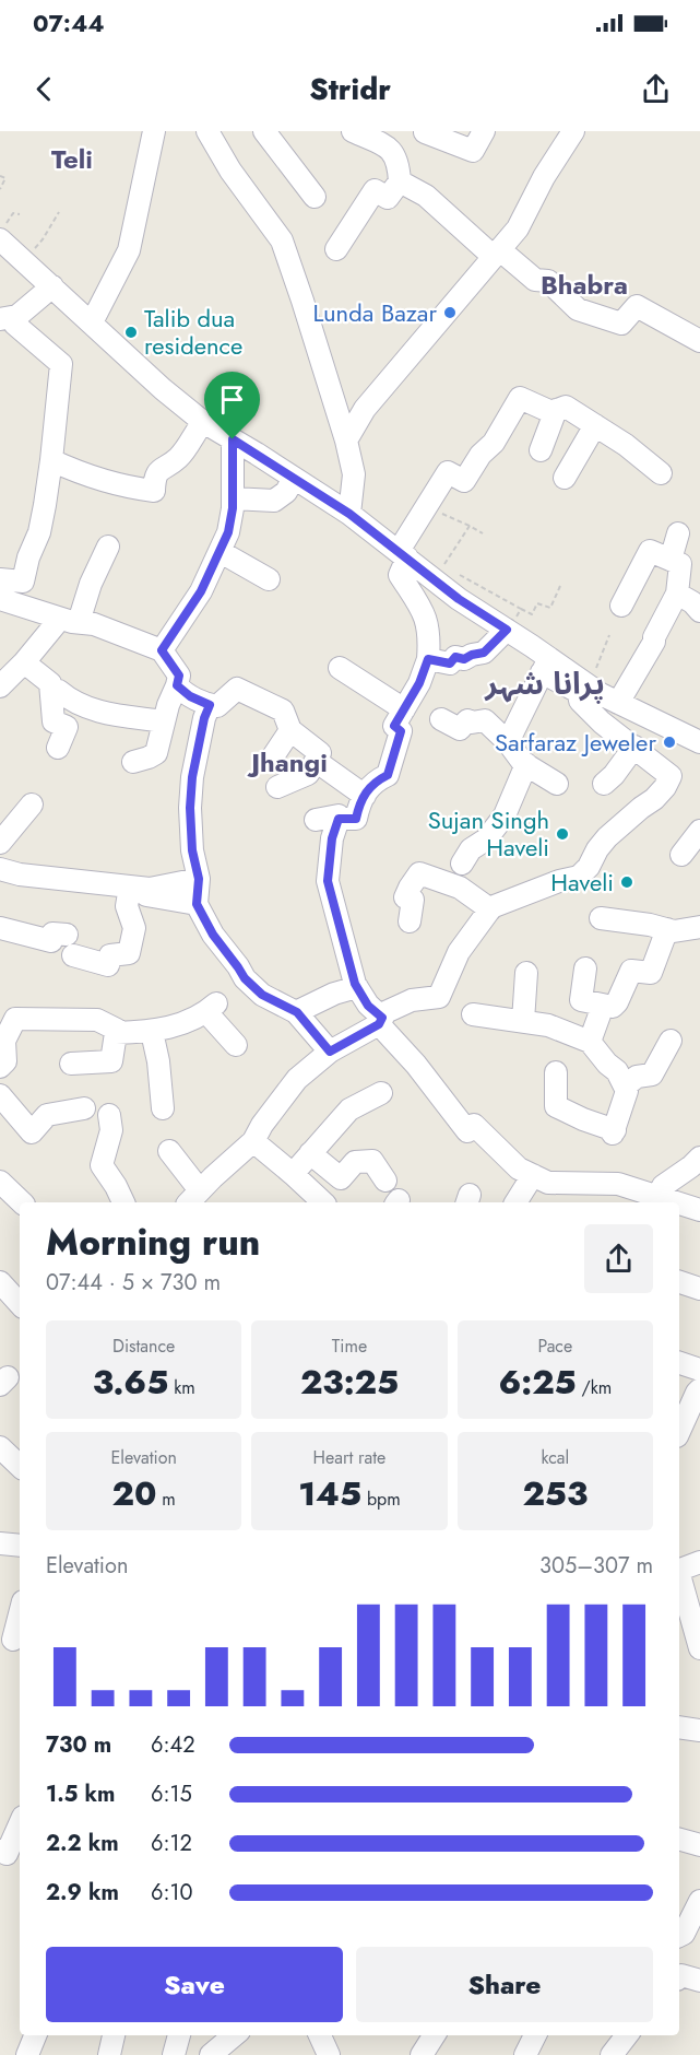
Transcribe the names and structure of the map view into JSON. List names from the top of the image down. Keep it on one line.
{"districts":["Teli","Bhabra","پرانا شہر","Jhangi"],"places":["Lunda Bazar","Talib dua residence","Sarfaraz Jeweler","Sujan Singh Haveli","Haveli"],"page":{"status":"07:44","header":"Stridr","heading":["Morning run","07:44 · 5 × 730 m"],"stats":[["Distance","3.65 km"],["Time","23:25"],["Pace","6:25 /km"],["Elevation","20 m"],["Heart rate","145 bpm"],["kcal","253"]],"chart":["Elevation","305–307 m"],"list":[{"name":"730 m","note":"6:42"},{"name":"1.5 km","note":"6:15"},{"name":"2.2 km","note":"6:12"},{"name":"2.9 km","note":"6:10"}],"buttons":["Save","Share"]}}
